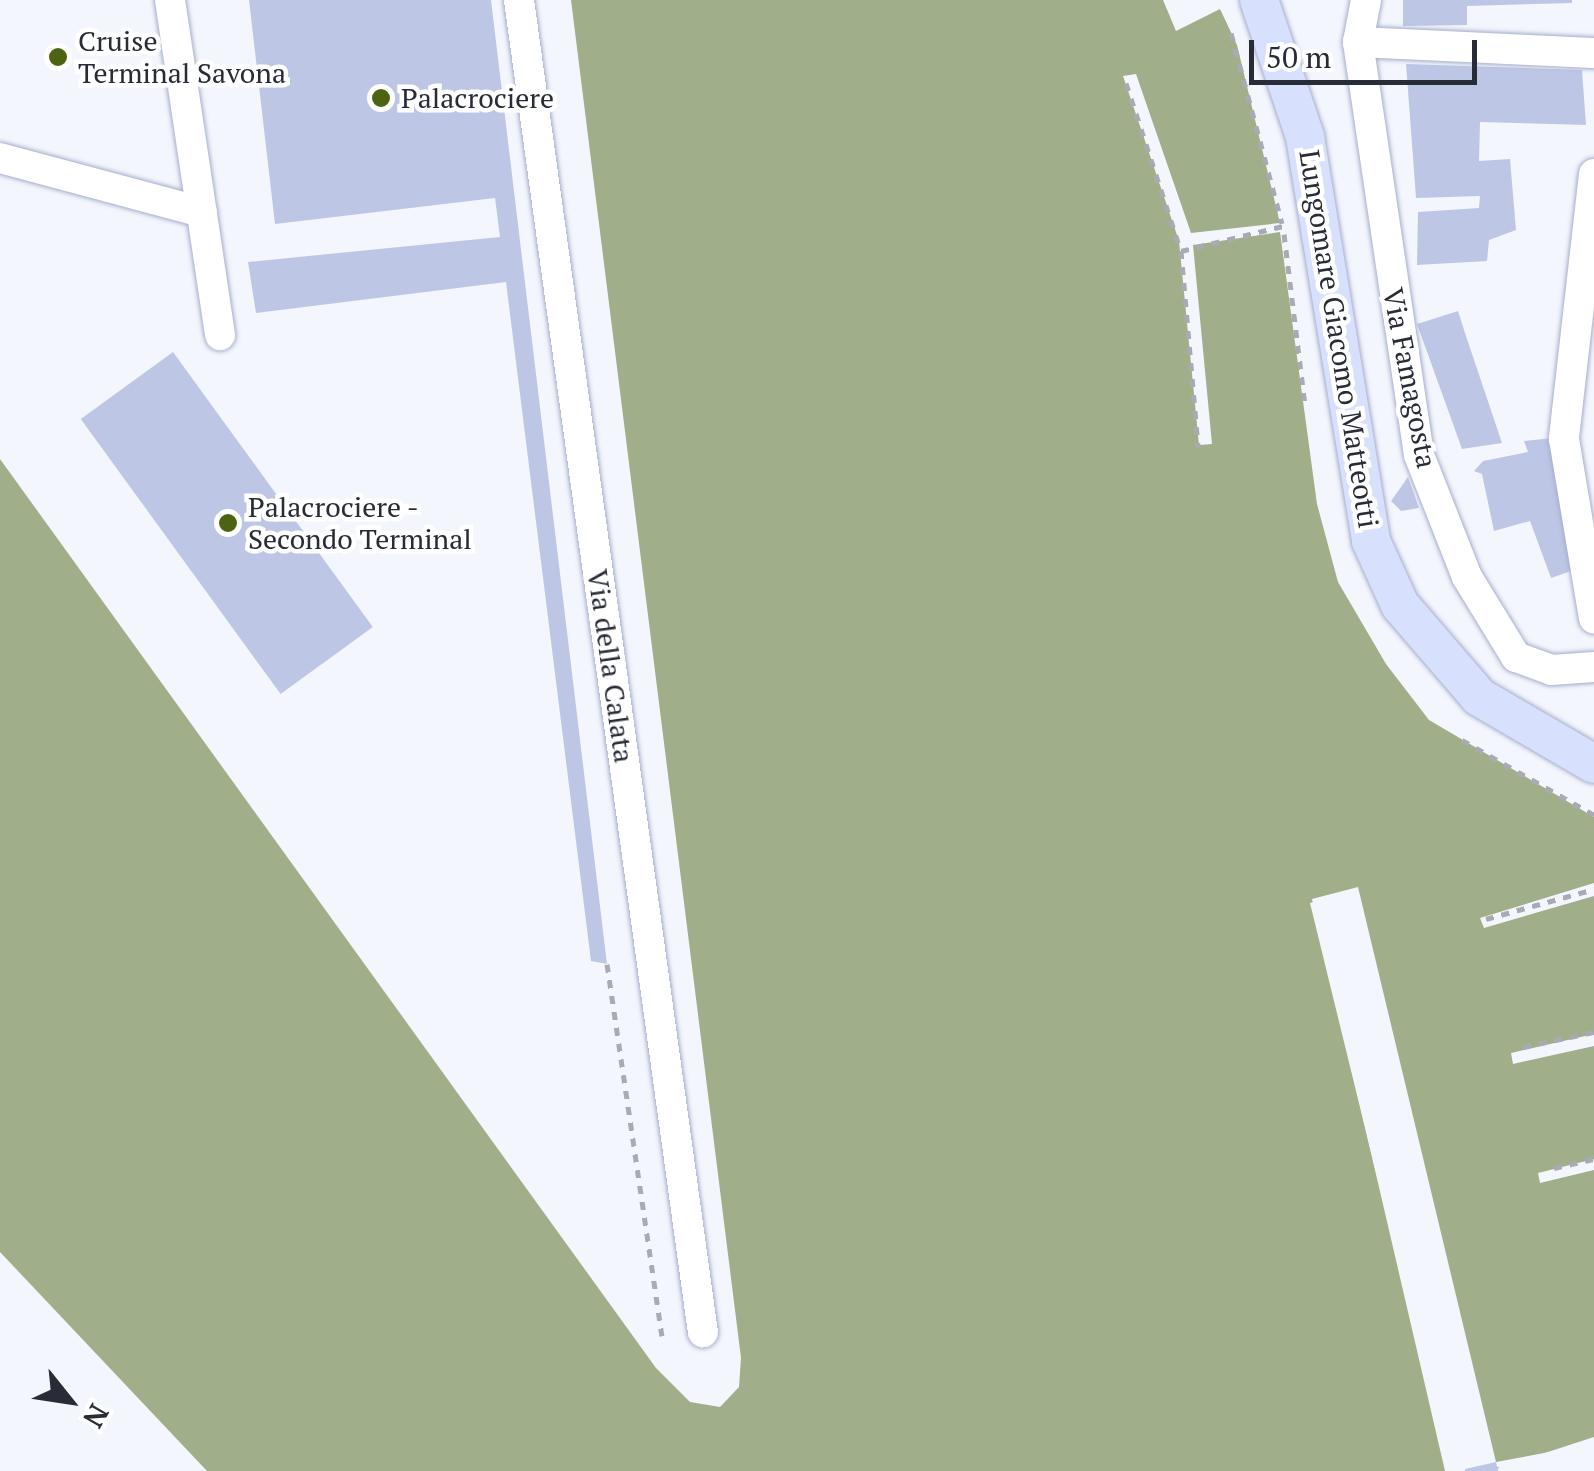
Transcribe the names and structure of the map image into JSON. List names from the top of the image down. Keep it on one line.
{"streets":{"main road":["Lungomare Giacomo Matteotti"],"street":["Via Famagosta","Via della Calata"]},"places":["Cruise Terminal Savona","Palacrociere","Palacrociere - Secondo Terminal"],"scale_bar":"50 m","north":"bottom right"}
